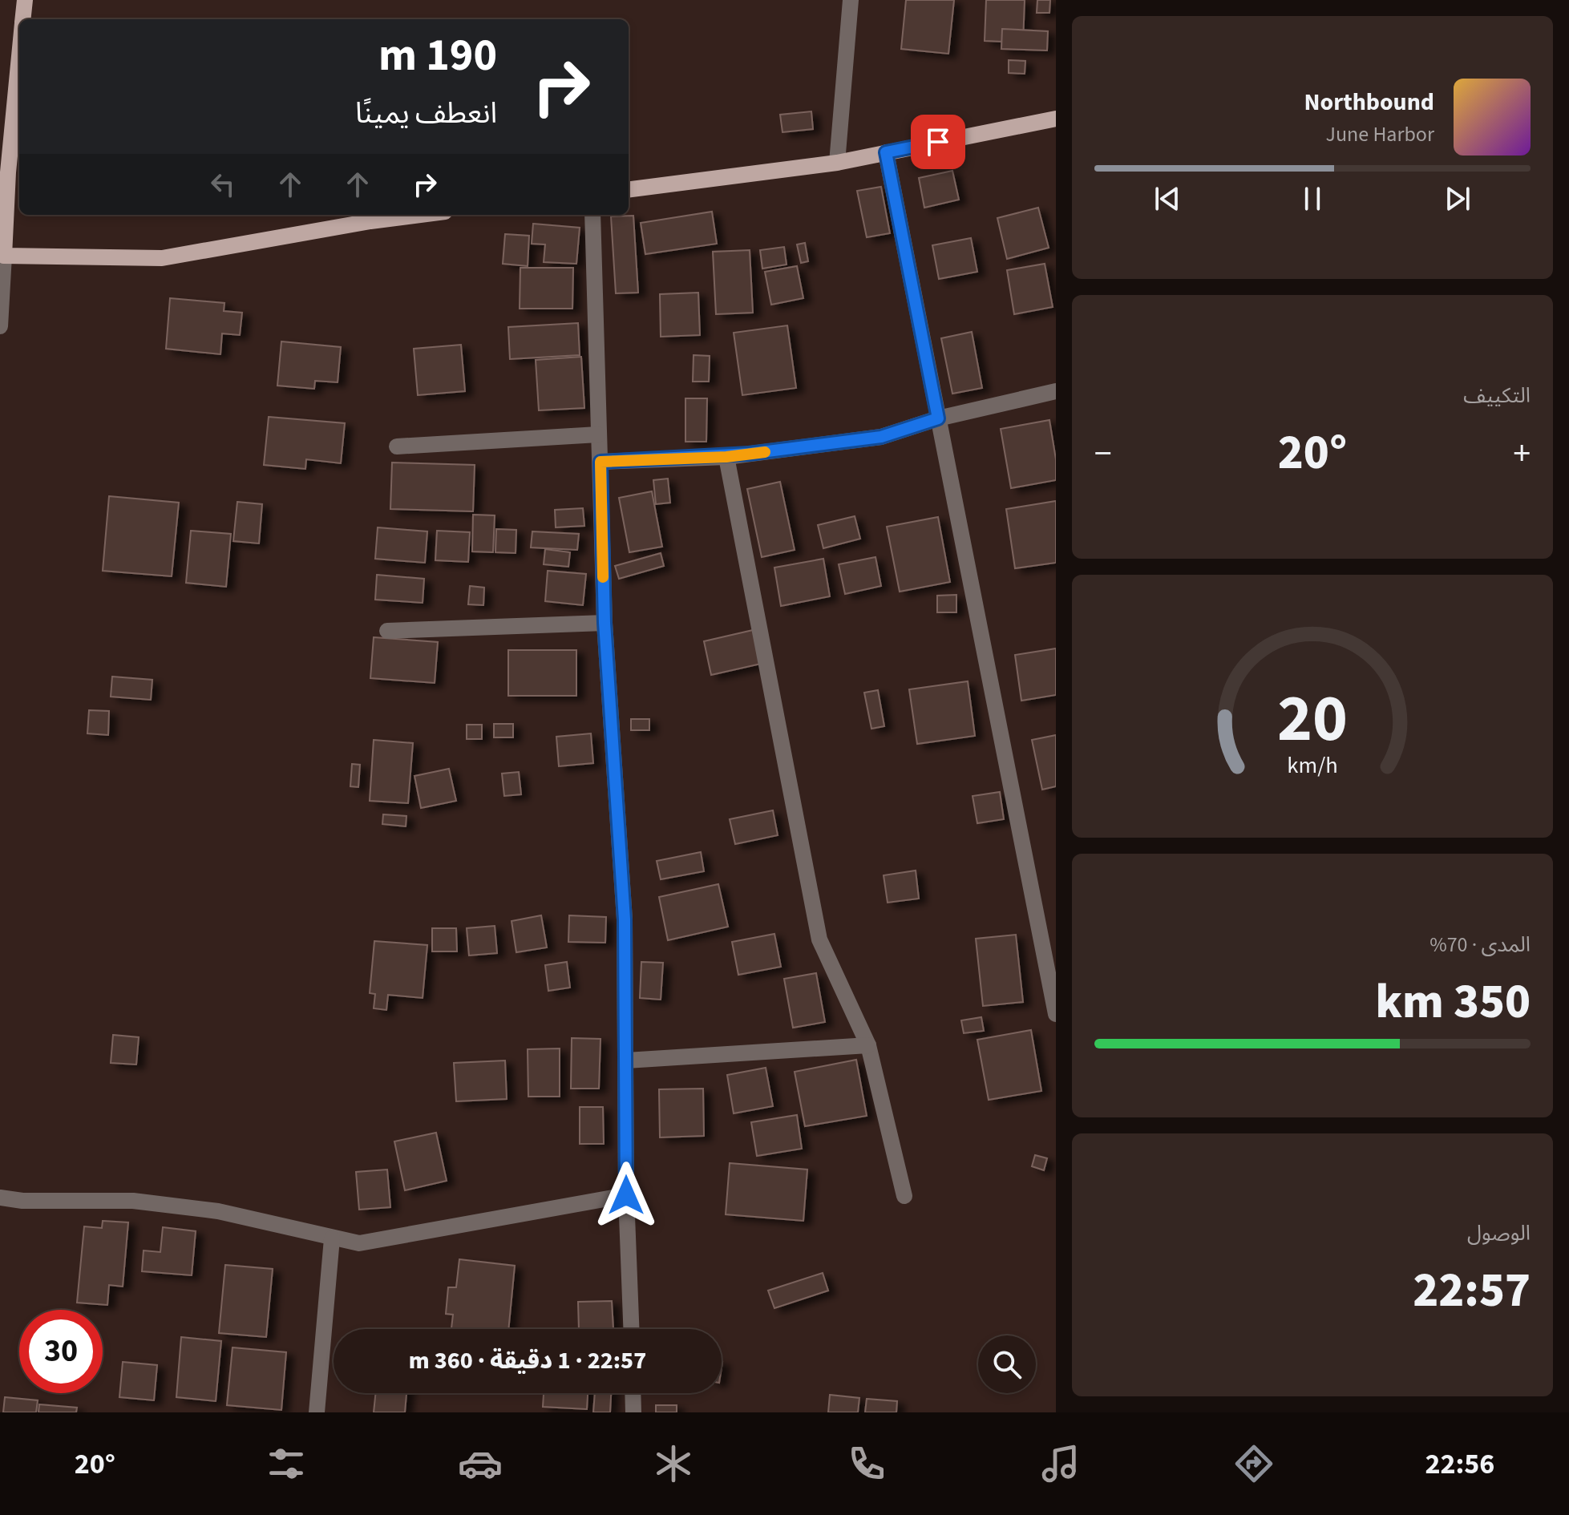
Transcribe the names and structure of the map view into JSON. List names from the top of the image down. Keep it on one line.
{"page":{"turn":["190 m","انعطف يمينًا"],"song":["Northbound","June Harbor"],"tile":["التكييف",["المدى · 70%","350 km"],["الوصول","22:57"]],"heat":["−","20°","+"],"limit":"30","trip":"22:57 · 1 دقيقة · 360 m","tabs":["22:56","20°"],"gauge":["20","km/h"]}}
